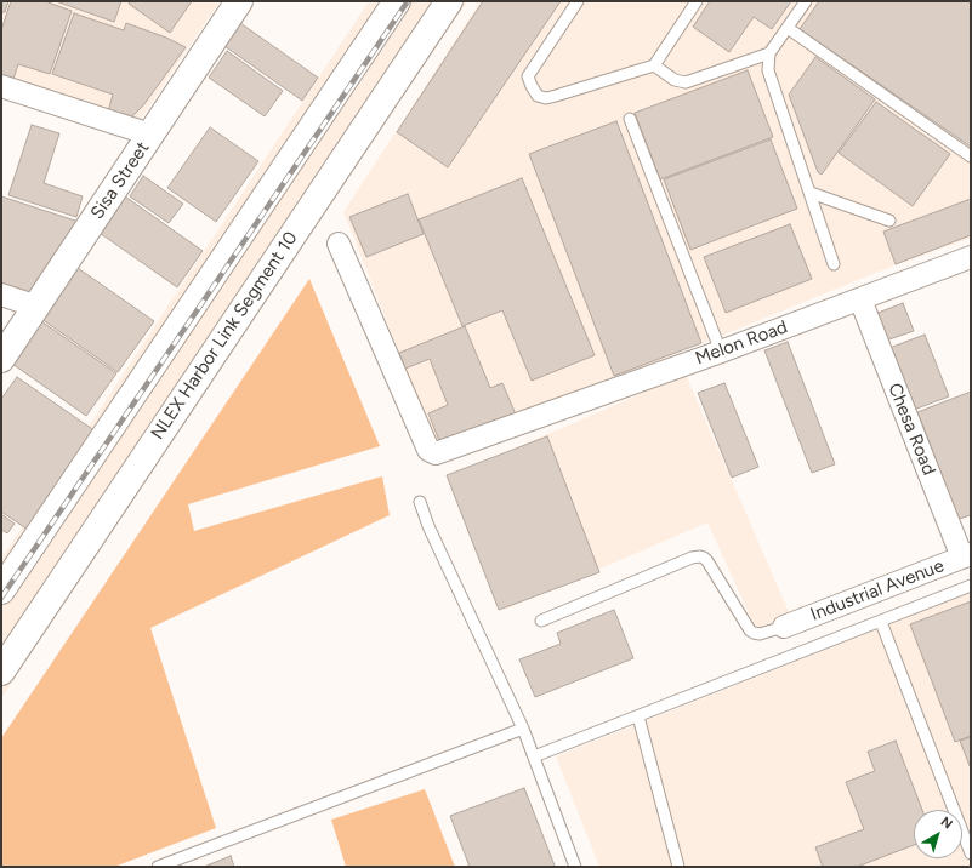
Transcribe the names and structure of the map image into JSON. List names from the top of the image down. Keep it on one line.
{"streets":{"main road":["Sisa Street","NLEX Harbor Link Segment 10"],"street":["Melon Road","Chesa Road","Industrial Avenue"]},"crossings":[["Melon Road","Chesa Road"],["Chesa Road","Industrial Avenue"]],"north":"top right"}
